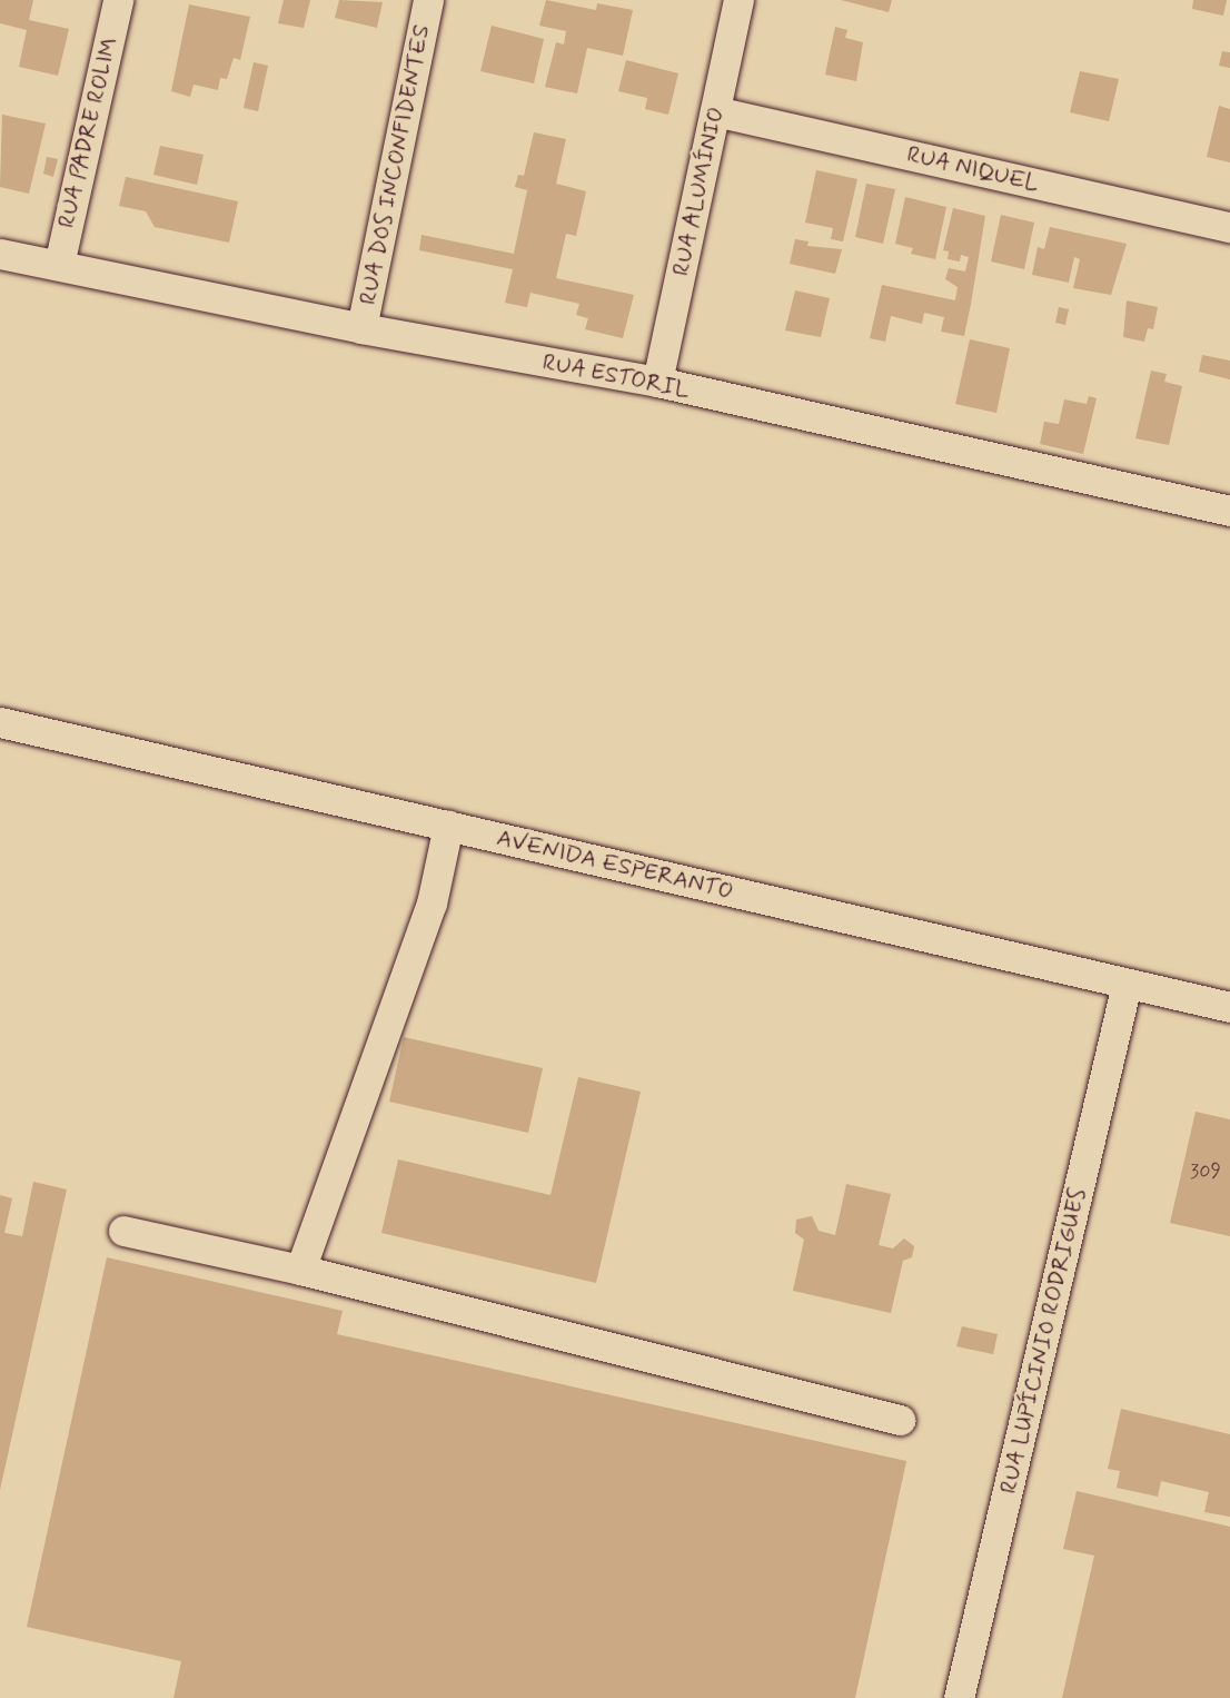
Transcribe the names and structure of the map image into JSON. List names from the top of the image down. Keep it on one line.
{"streets":{"street":["RUA PADRE ROLIM","RUA DOS INCONFIDENTES","RUA NIQUEL","RUA ALUMÍNIO","RUA ESTORIL","AVENIDA ESPERANTO","RUA LUPÍCINIO RODRIGUES"]},"crossings":[["RUA PADRE ROLIM","RUA ESTORIL"],["RUA DOS INCONFIDENTES","RUA ESTORIL"],["RUA NIQUEL","RUA ALUMÍNIO"],["RUA ALUMÍNIO","RUA ESTORIL"],["AVENIDA ESPERANTO","RUA LUPÍCINIO RODRIGUES"]],"house_numbers":["309"]}
